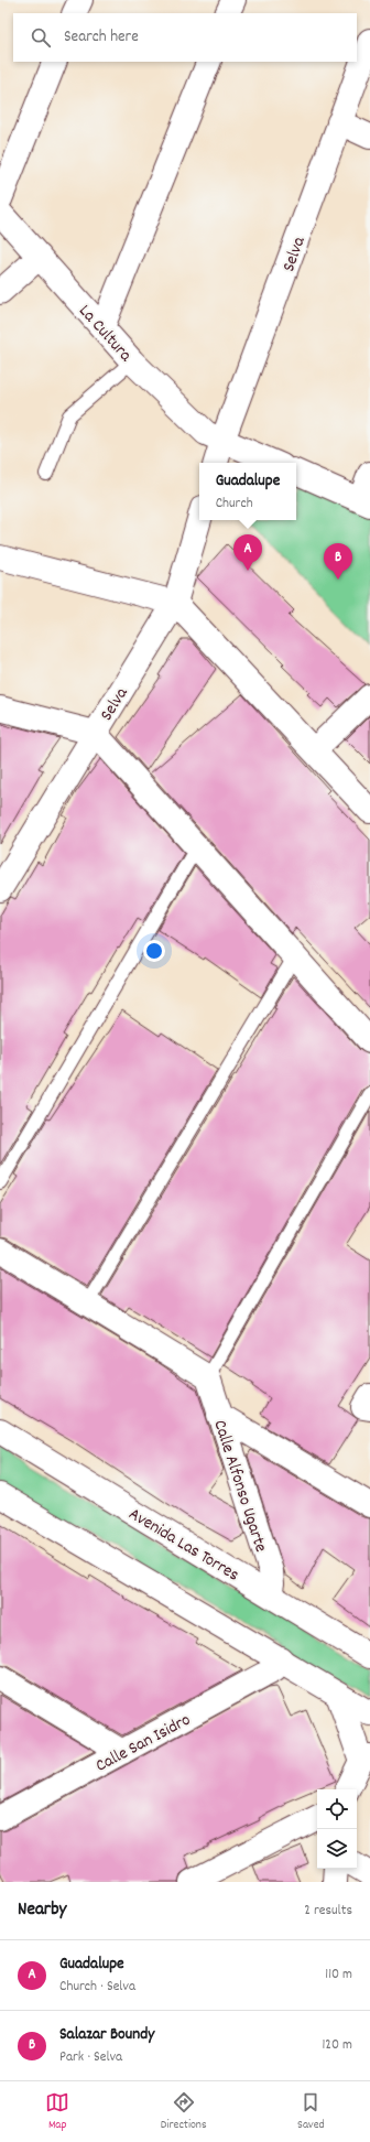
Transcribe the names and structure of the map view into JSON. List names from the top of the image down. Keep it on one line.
{"streets":{"street":["Selva","La Cultura","Calle Alfonso Ugarte","Avenida Las Torres","Calle San Isidro"]},"crossings":[["Selva","La Cultura"],["Calle Alfonso Ugarte","Avenida Las Torres"]],"page":{"search":"Search here","popup":["Guadalupe","Church"],"pins":["A","B"],"heading":["Nearby","2 results"],"list":[{"mark":"A","name":"Guadalupe","note":"Church · Selva","value":"110 m"},{"mark":"B","name":"Salazar Boundy","note":"Park · Selva","value":"120 m"}],"nav":["Map","Directions","Saved"]}}
